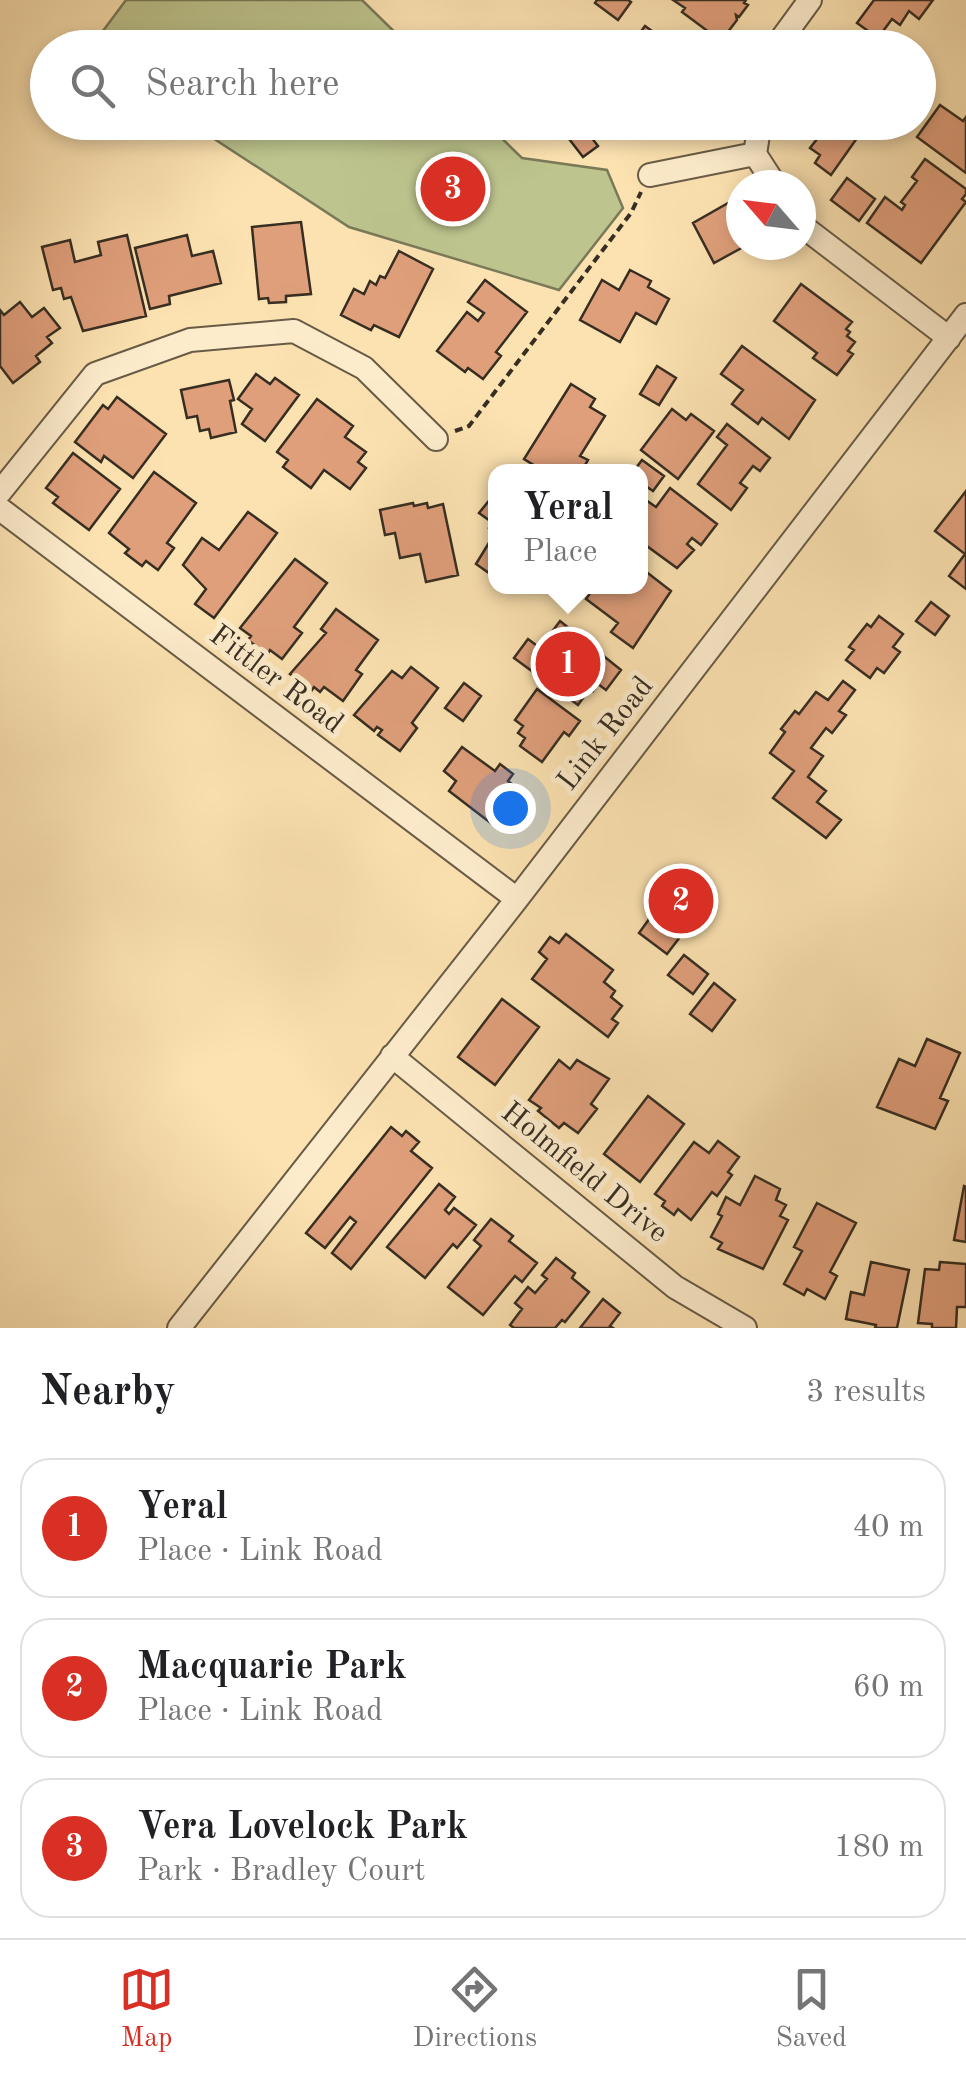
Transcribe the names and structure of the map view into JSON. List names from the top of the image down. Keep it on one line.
{"streets":{"street":["Fittler Road","Link Road","Holmfield Drive"]},"crossings":[["Fittler Road","Link Road"],["Link Road","Holmfield Drive"]],"north":"top left","page":{"search":"Search here","pins":["3","1","2"],"popup":["Yeral","Place"],"heading":["Nearby","3 results"],"list":[{"mark":"1","name":"Yeral","note":"Place · Link Road","value":"40 m"},{"mark":"2","name":"Macquarie Park","note":"Place · Link Road","value":"60 m"},{"mark":"3","name":"Vera Lovelock Park","note":"Park · Bradley Court","value":"180 m"}],"nav":["Map","Directions","Saved"]}}
